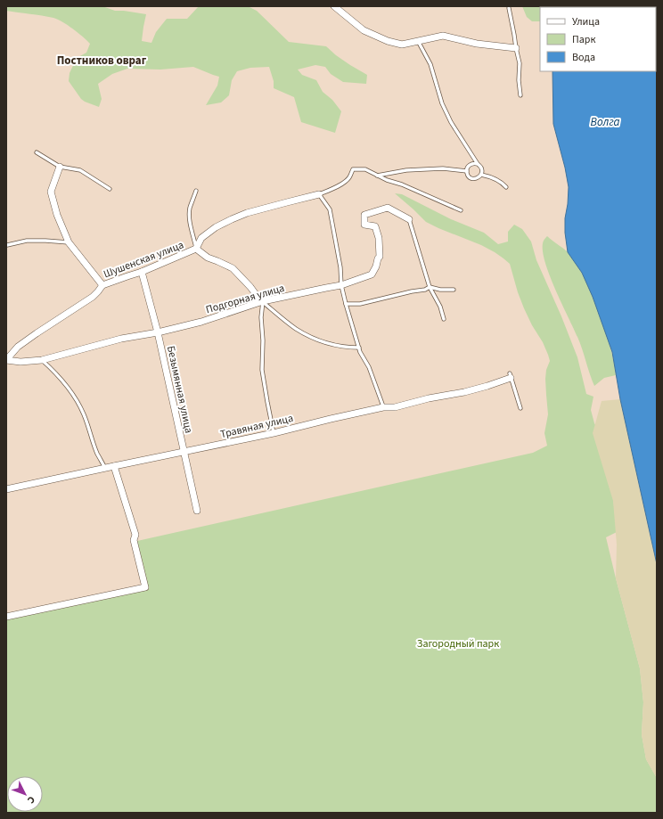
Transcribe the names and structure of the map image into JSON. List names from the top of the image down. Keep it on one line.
{"streets":{"street":["Шушенская улица","Подгорная улица","Безымянная улица","Травяная улица"]},"crossings":[["Шушенская улица","Подгорная улица"],["Шушенская улица","Безымянная улица"],["Подгорная улица","Безымянная улица"],["Безымянная улица","Травяная улица"]],"districts":["Постников овраг"],"water":["Волга"],"parks":["Загородный парк"],"legend":["Улица","Парк","Вода"],"north":"bottom right"}
